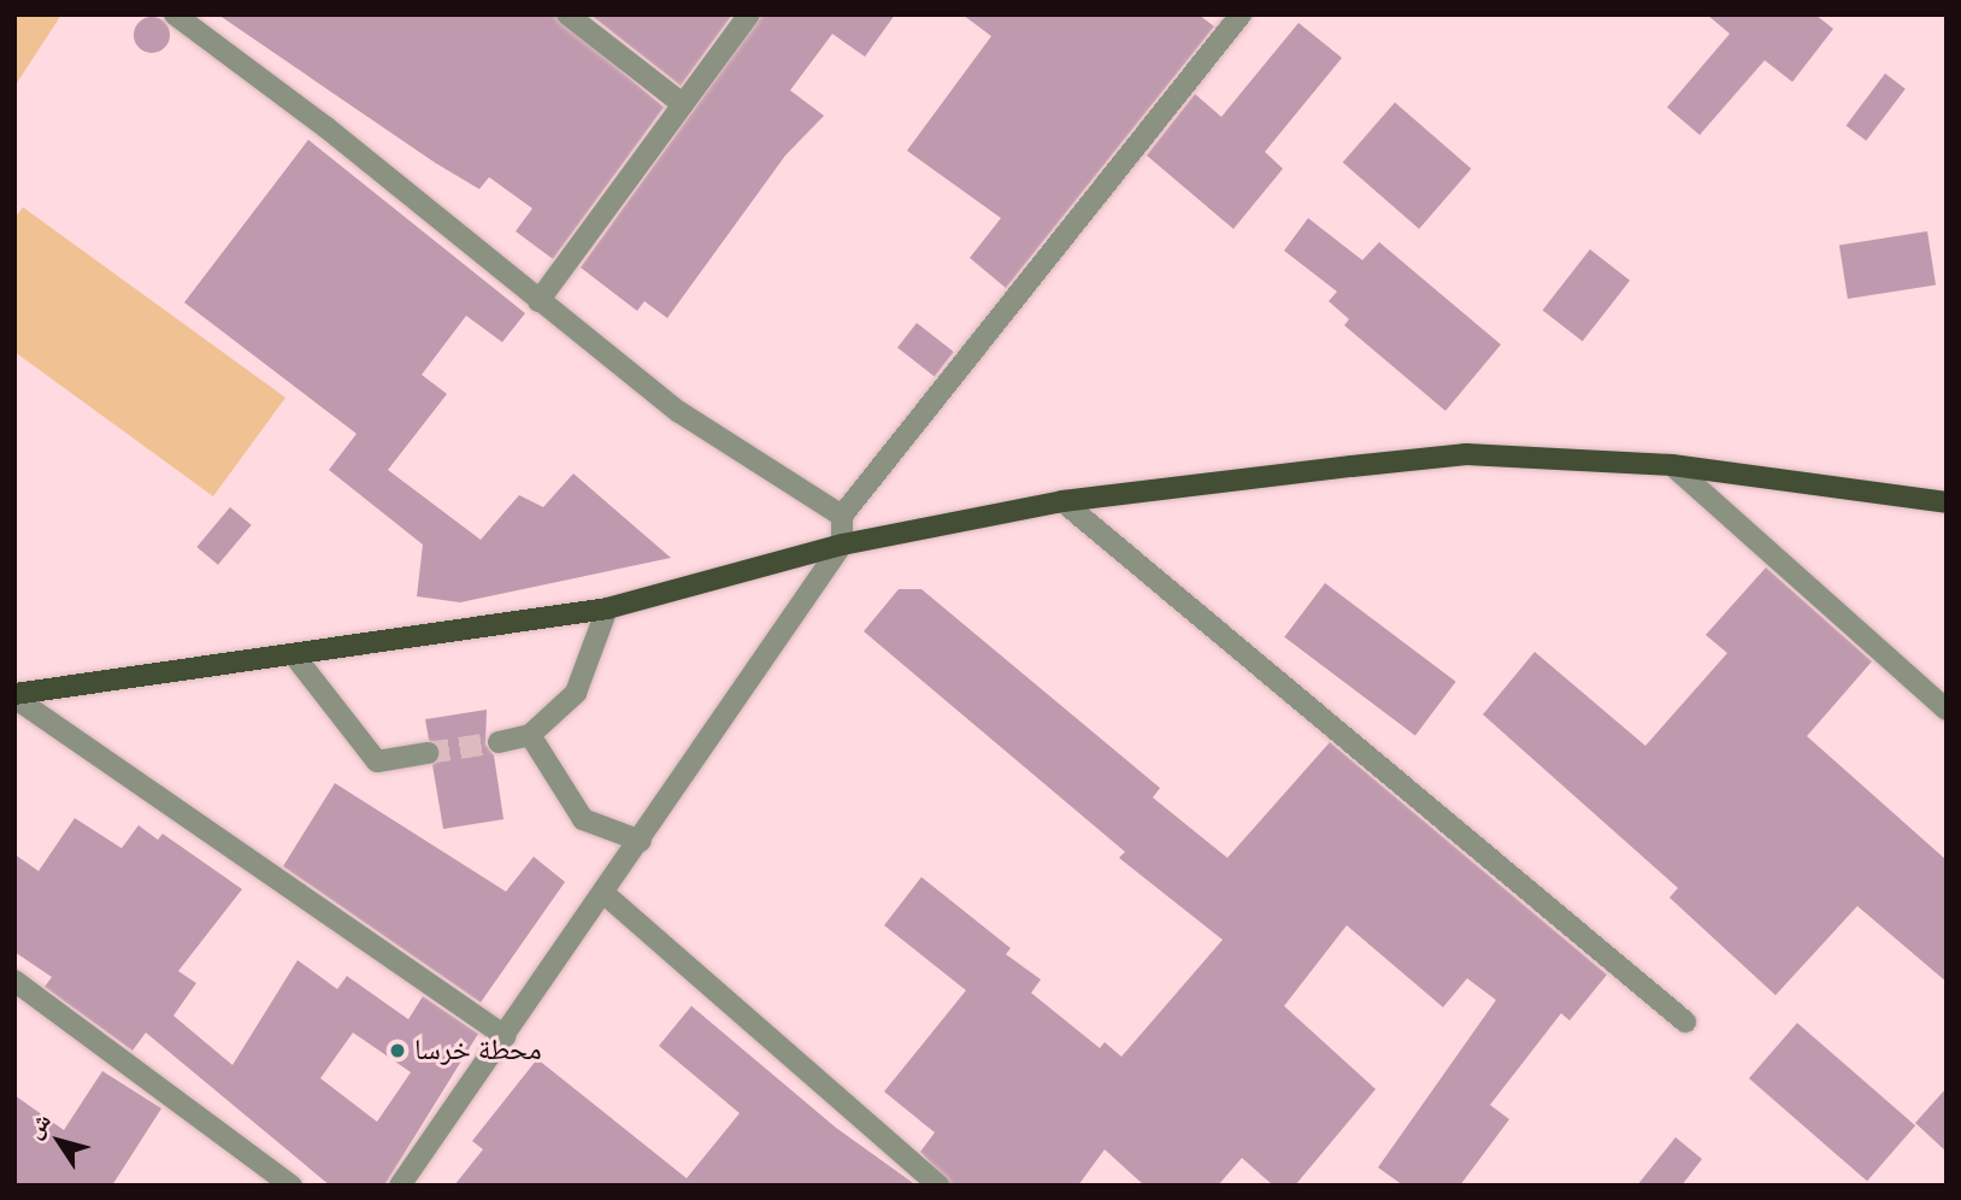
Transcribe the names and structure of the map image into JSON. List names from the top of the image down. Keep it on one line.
{"places":["محطة خرسا"],"north":"top left"}
